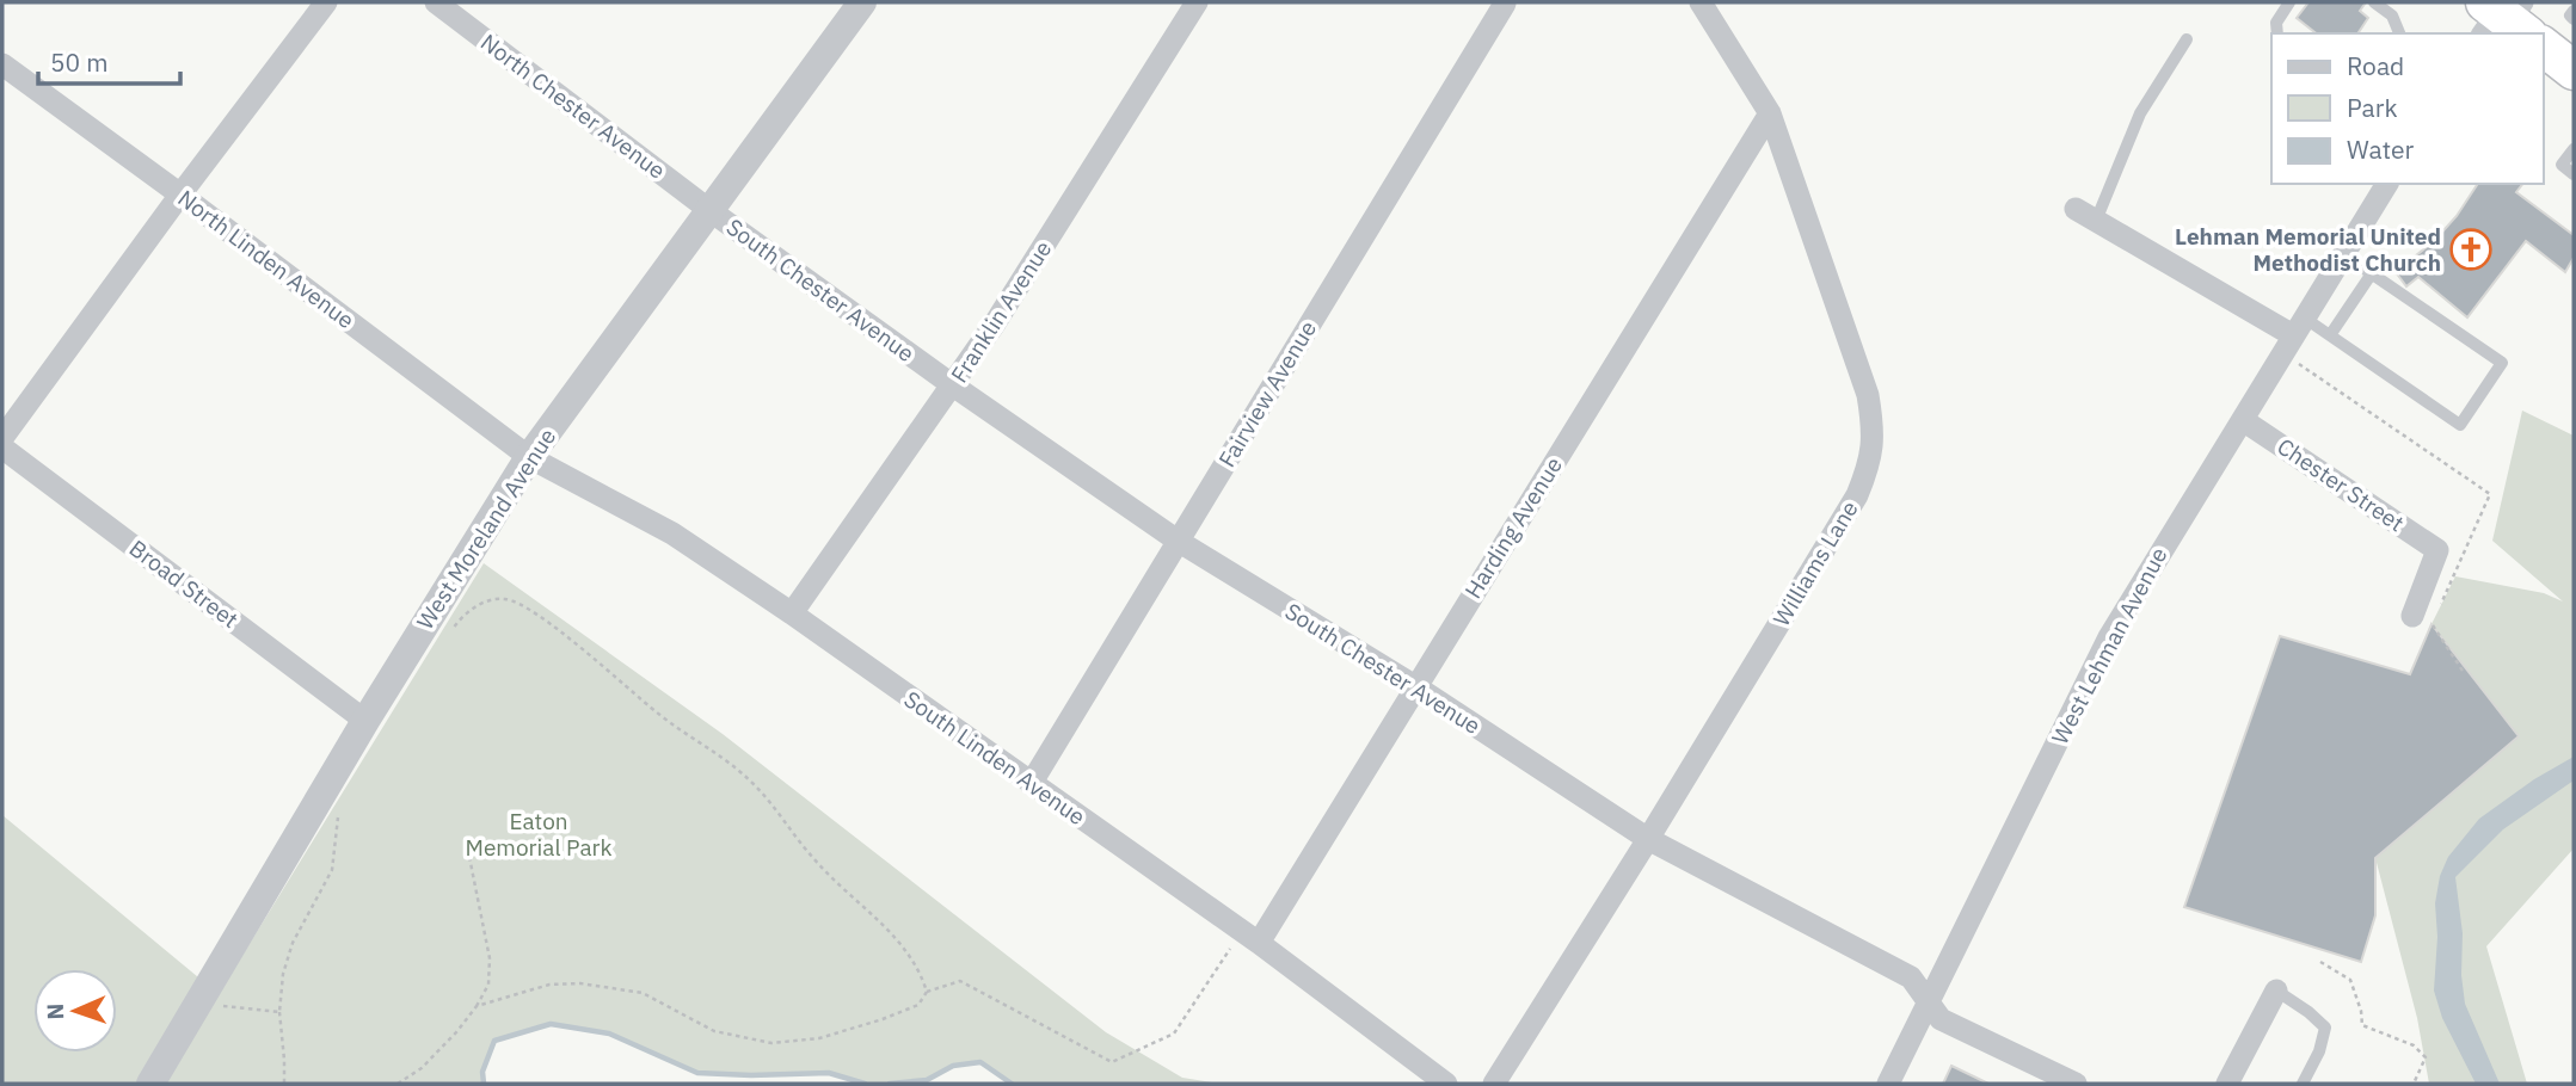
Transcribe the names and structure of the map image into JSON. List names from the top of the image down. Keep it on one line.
{"streets":{"street":["North Chester Avenue","North Linden Avenue","South Chester Avenue","Franklin Avenue","Fairview Avenue","Chester Street","Harding Avenue","West Moreland Avenue","Williams Lane","Broad Street","West Lehman Avenue","South Linden Avenue"]},"crossings":[["North Chester Avenue","South Chester Avenue"],["North Chester Avenue","West Moreland Avenue"],["North Linden Avenue","West Moreland Avenue"],["North Linden Avenue","South Linden Avenue"],["South Chester Avenue","Franklin Avenue"],["South Chester Avenue","Fairview Avenue"],["South Chester Avenue","Harding Avenue"],["South Chester Avenue","West Moreland Avenue"],["South Chester Avenue","Williams Lane"],["South Chester Avenue","West Lehman Avenue"],["Franklin Avenue","South Linden Avenue"],["Fairview Avenue","South Linden Avenue"],["Chester Street","West Lehman Avenue"],["Harding Avenue","Williams Lane"],["Harding Avenue","South Linden Avenue"],["West Moreland Avenue","Broad Street"],["West Moreland Avenue","South Linden Avenue"]],"parks":["Eaton Memorial Park"],"places":{"church":["Lehman Memorial United Methodist Church"]},"legend":["Road","Park","Water"],"scale_bar":"50 m","north":"left"}
